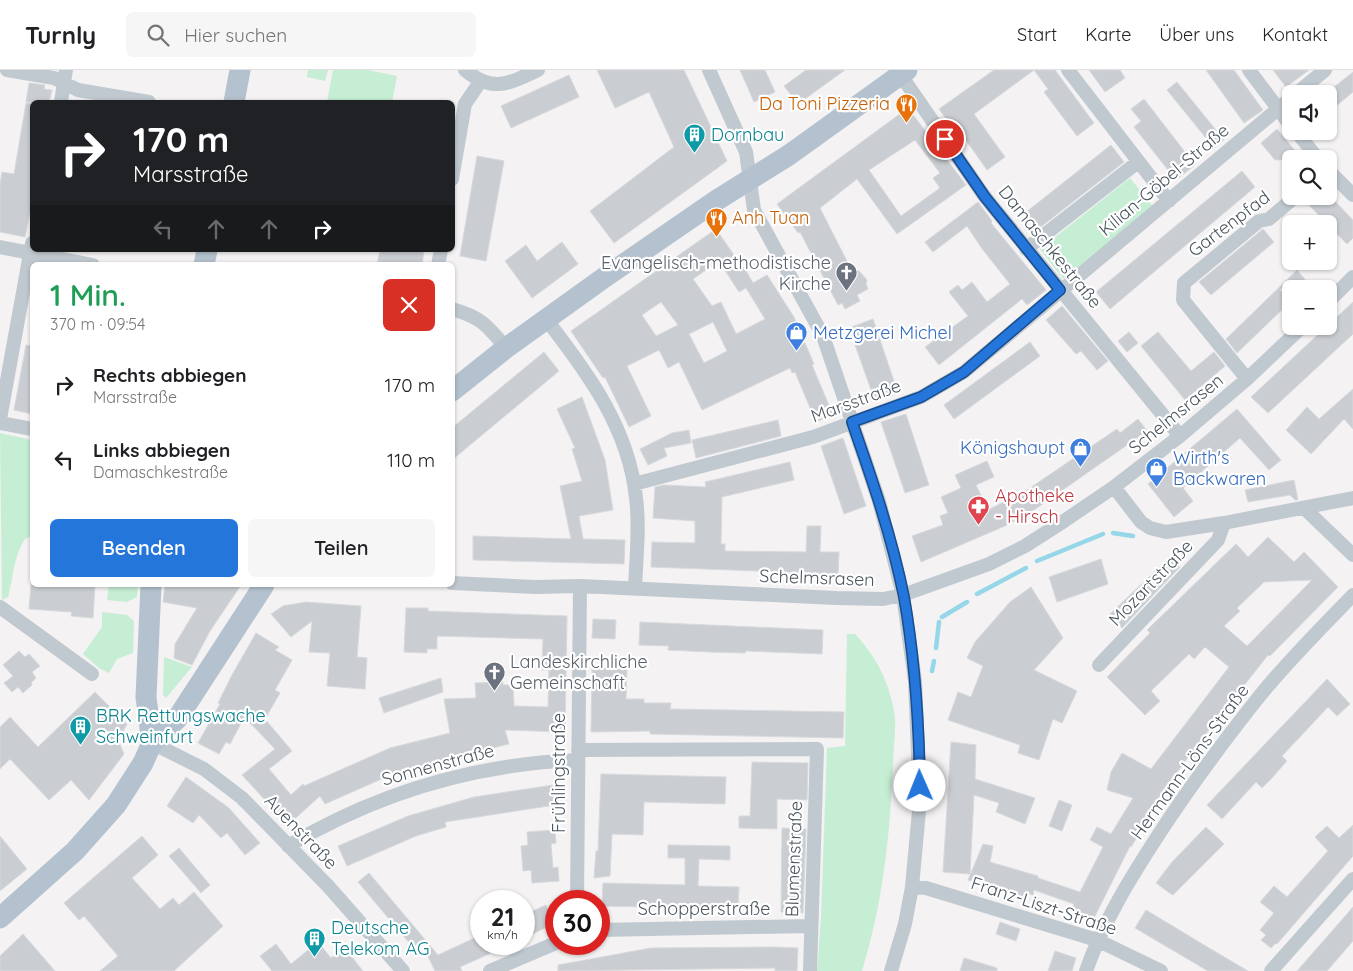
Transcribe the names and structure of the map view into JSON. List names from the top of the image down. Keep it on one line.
{"streets":{"street":["Kilian-Göbel-Straße","Gartenpfad","Damaschkestraße","Marsstraße","Schelmsrasen","Mozartstraße","Hermann-Löns-Straße","Sonnenstraße","Frühlingstraße","Auenstraße","Blumenstraße","Franz-Liszt-Straße","Schopperstraße"]},"crossings":[["Kilian-Göbel-Straße","Damaschkestraße"],["Kilian-Göbel-Straße","Marsstraße"],["Gartenpfad","Schelmsrasen"],["Damaschkestraße","Marsstraße"],["Damaschkestraße","Schelmsrasen"],["Schelmsrasen","Mozartstraße"],["Schelmsrasen","Frühlingstraße"],["Hermann-Löns-Straße","Franz-Liszt-Straße"],["Sonnenstraße","Frühlingstraße"],["Sonnenstraße","Auenstraße"],["Sonnenstraße","Blumenstraße"],["Blumenstraße","Schopperstraße"]],"places":{"restaurant":["Da Toni Pizzeria","Anh Tuan"],"building":["Dornbau","BRK Rettungswache Schweinfurt","Deutsche Telekom AG"],"church":["Evangelisch-methodistische Kirche","Landeskirchliche Gemeinschaft"],"shop":["Metzgerei Michel","Königshaupt","Wirth's Backwaren"],"pharmacy":["Apotheke - Hirsch"]},"page":{"header":"Turnly","search":"Hier suchen","nav":["Start","Karte","Über uns","Kontakt"],"map_buttons":["+","−"],"turn":["170 m","Marsstraße"],"heading":["1 Min.","370 m · 09:54"],"list":[{"name":"Rechts abbiegen","note":"Marsstraße","value":"170 m"},{"name":"Links abbiegen","note":"Damaschkestraße","value":"110 m"}],"buttons":["Beenden","Teilen"],"speed":"21 km/h","limit":"30"}}
